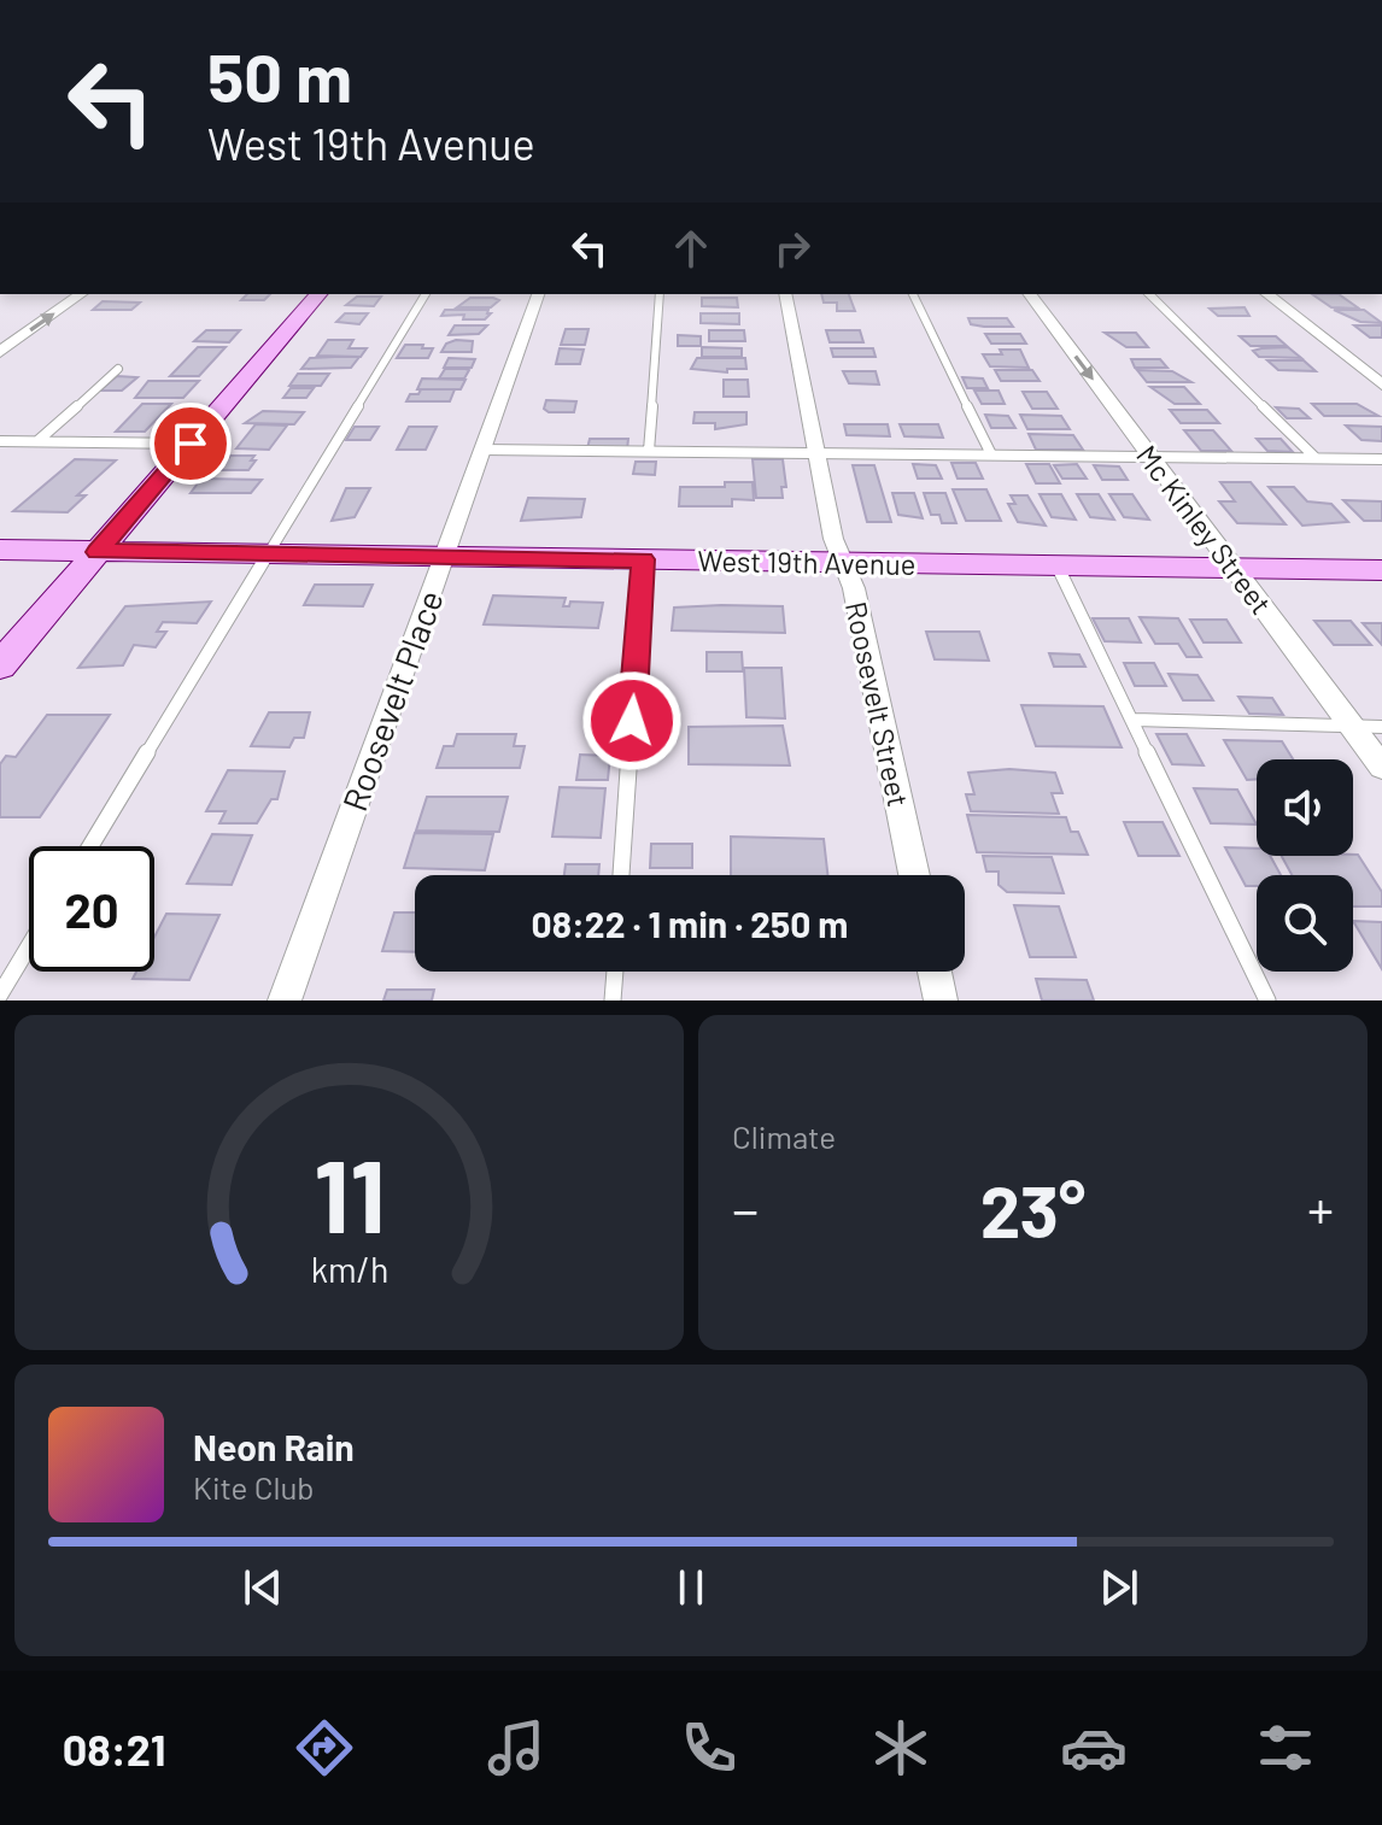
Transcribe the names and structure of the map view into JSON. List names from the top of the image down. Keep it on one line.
{"streets":{"street":["Mc Kinley Street","West 19th Avenue","Roosevelt Place","Roosevelt Street"]},"crossings":[["Mc Kinley Street","West 19th Avenue"],["West 19th Avenue","Roosevelt Place"],["West 19th Avenue","Roosevelt Street"]],"page":{"turn":["50 m","West 19th Avenue"],"limit":"20","trip":"08:22 · 1 min · 250 m","tile":"Climate","heat":["−","23°","+"],"song":["Neon Rain","Kite Club"],"tabs":"08:21","gauge":["11","km/h"]}}
